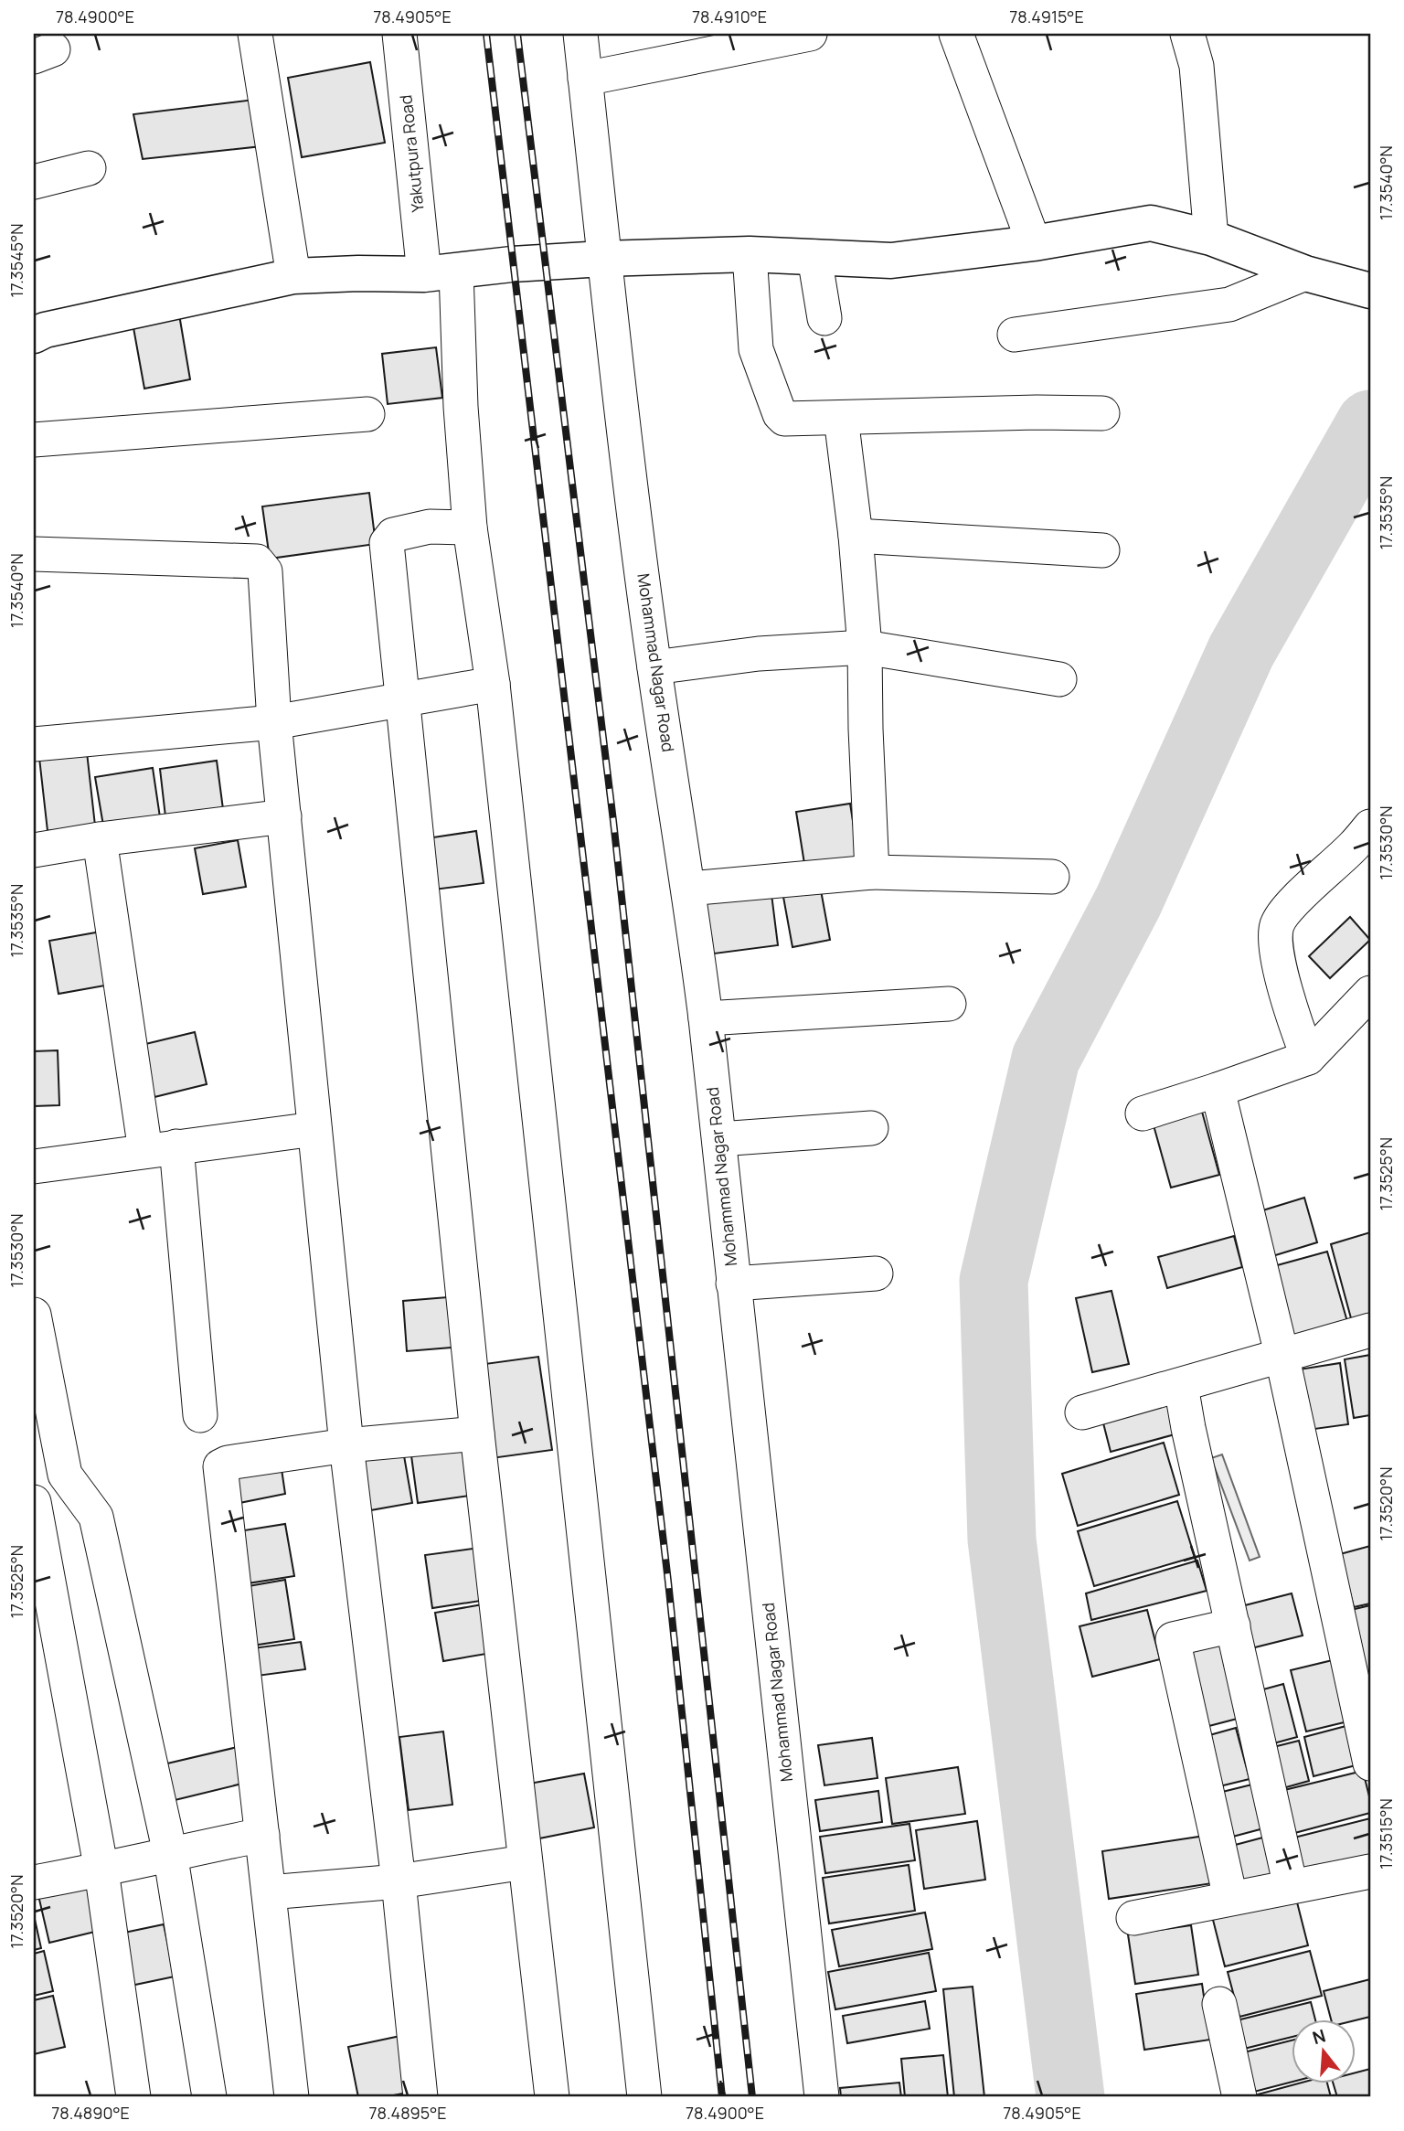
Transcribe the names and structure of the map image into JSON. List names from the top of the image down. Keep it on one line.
{"streets":{"street":["Yakutpura Road","Mohammad Nagar Road"]},"north":"top","coordinates":["78.4900°E","78.4905°E","78.4910°E","78.4915°E","17.3540°N","17.3545°N","17.3535°N","17.3530°N","17.3525°N","17.3520°N","17.3515°N","78.4890°E","78.4895°E"]}
